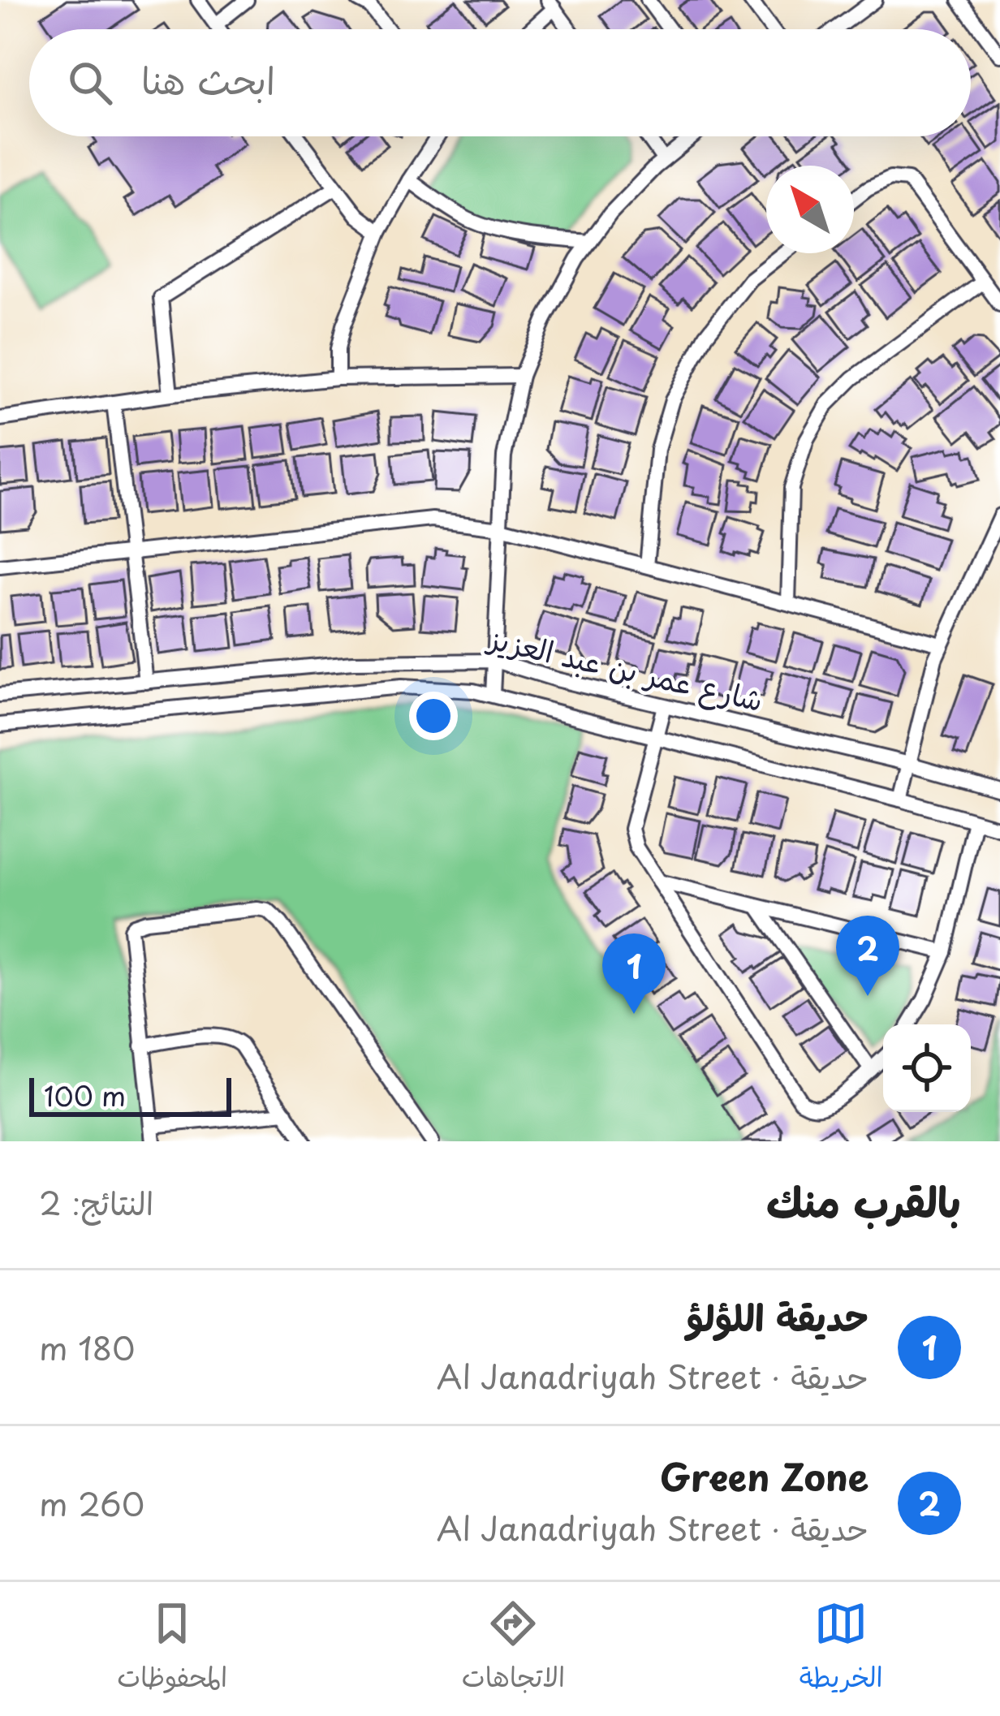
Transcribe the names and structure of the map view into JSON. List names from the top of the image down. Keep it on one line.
{"streets":{"street":["شارع عمر بن عبد العزيز"]},"scale_bar":"100 m","north":"top left","page":{"search":"ابحث هنا","pins":["2","1"],"scale":"100 m","heading":["بالقرب منك","النتائج: 2"],"list":[{"mark":"1","name":"حديقة اللؤلؤ","note":"حديقة · Al Janadriyah Street","value":"180 m"},{"mark":"2","name":"Green Zone","note":"حديقة · Al Janadriyah Street","value":"260 m"}],"nav":["الخريطة","الاتجاهات","المحفوظات"]}}
